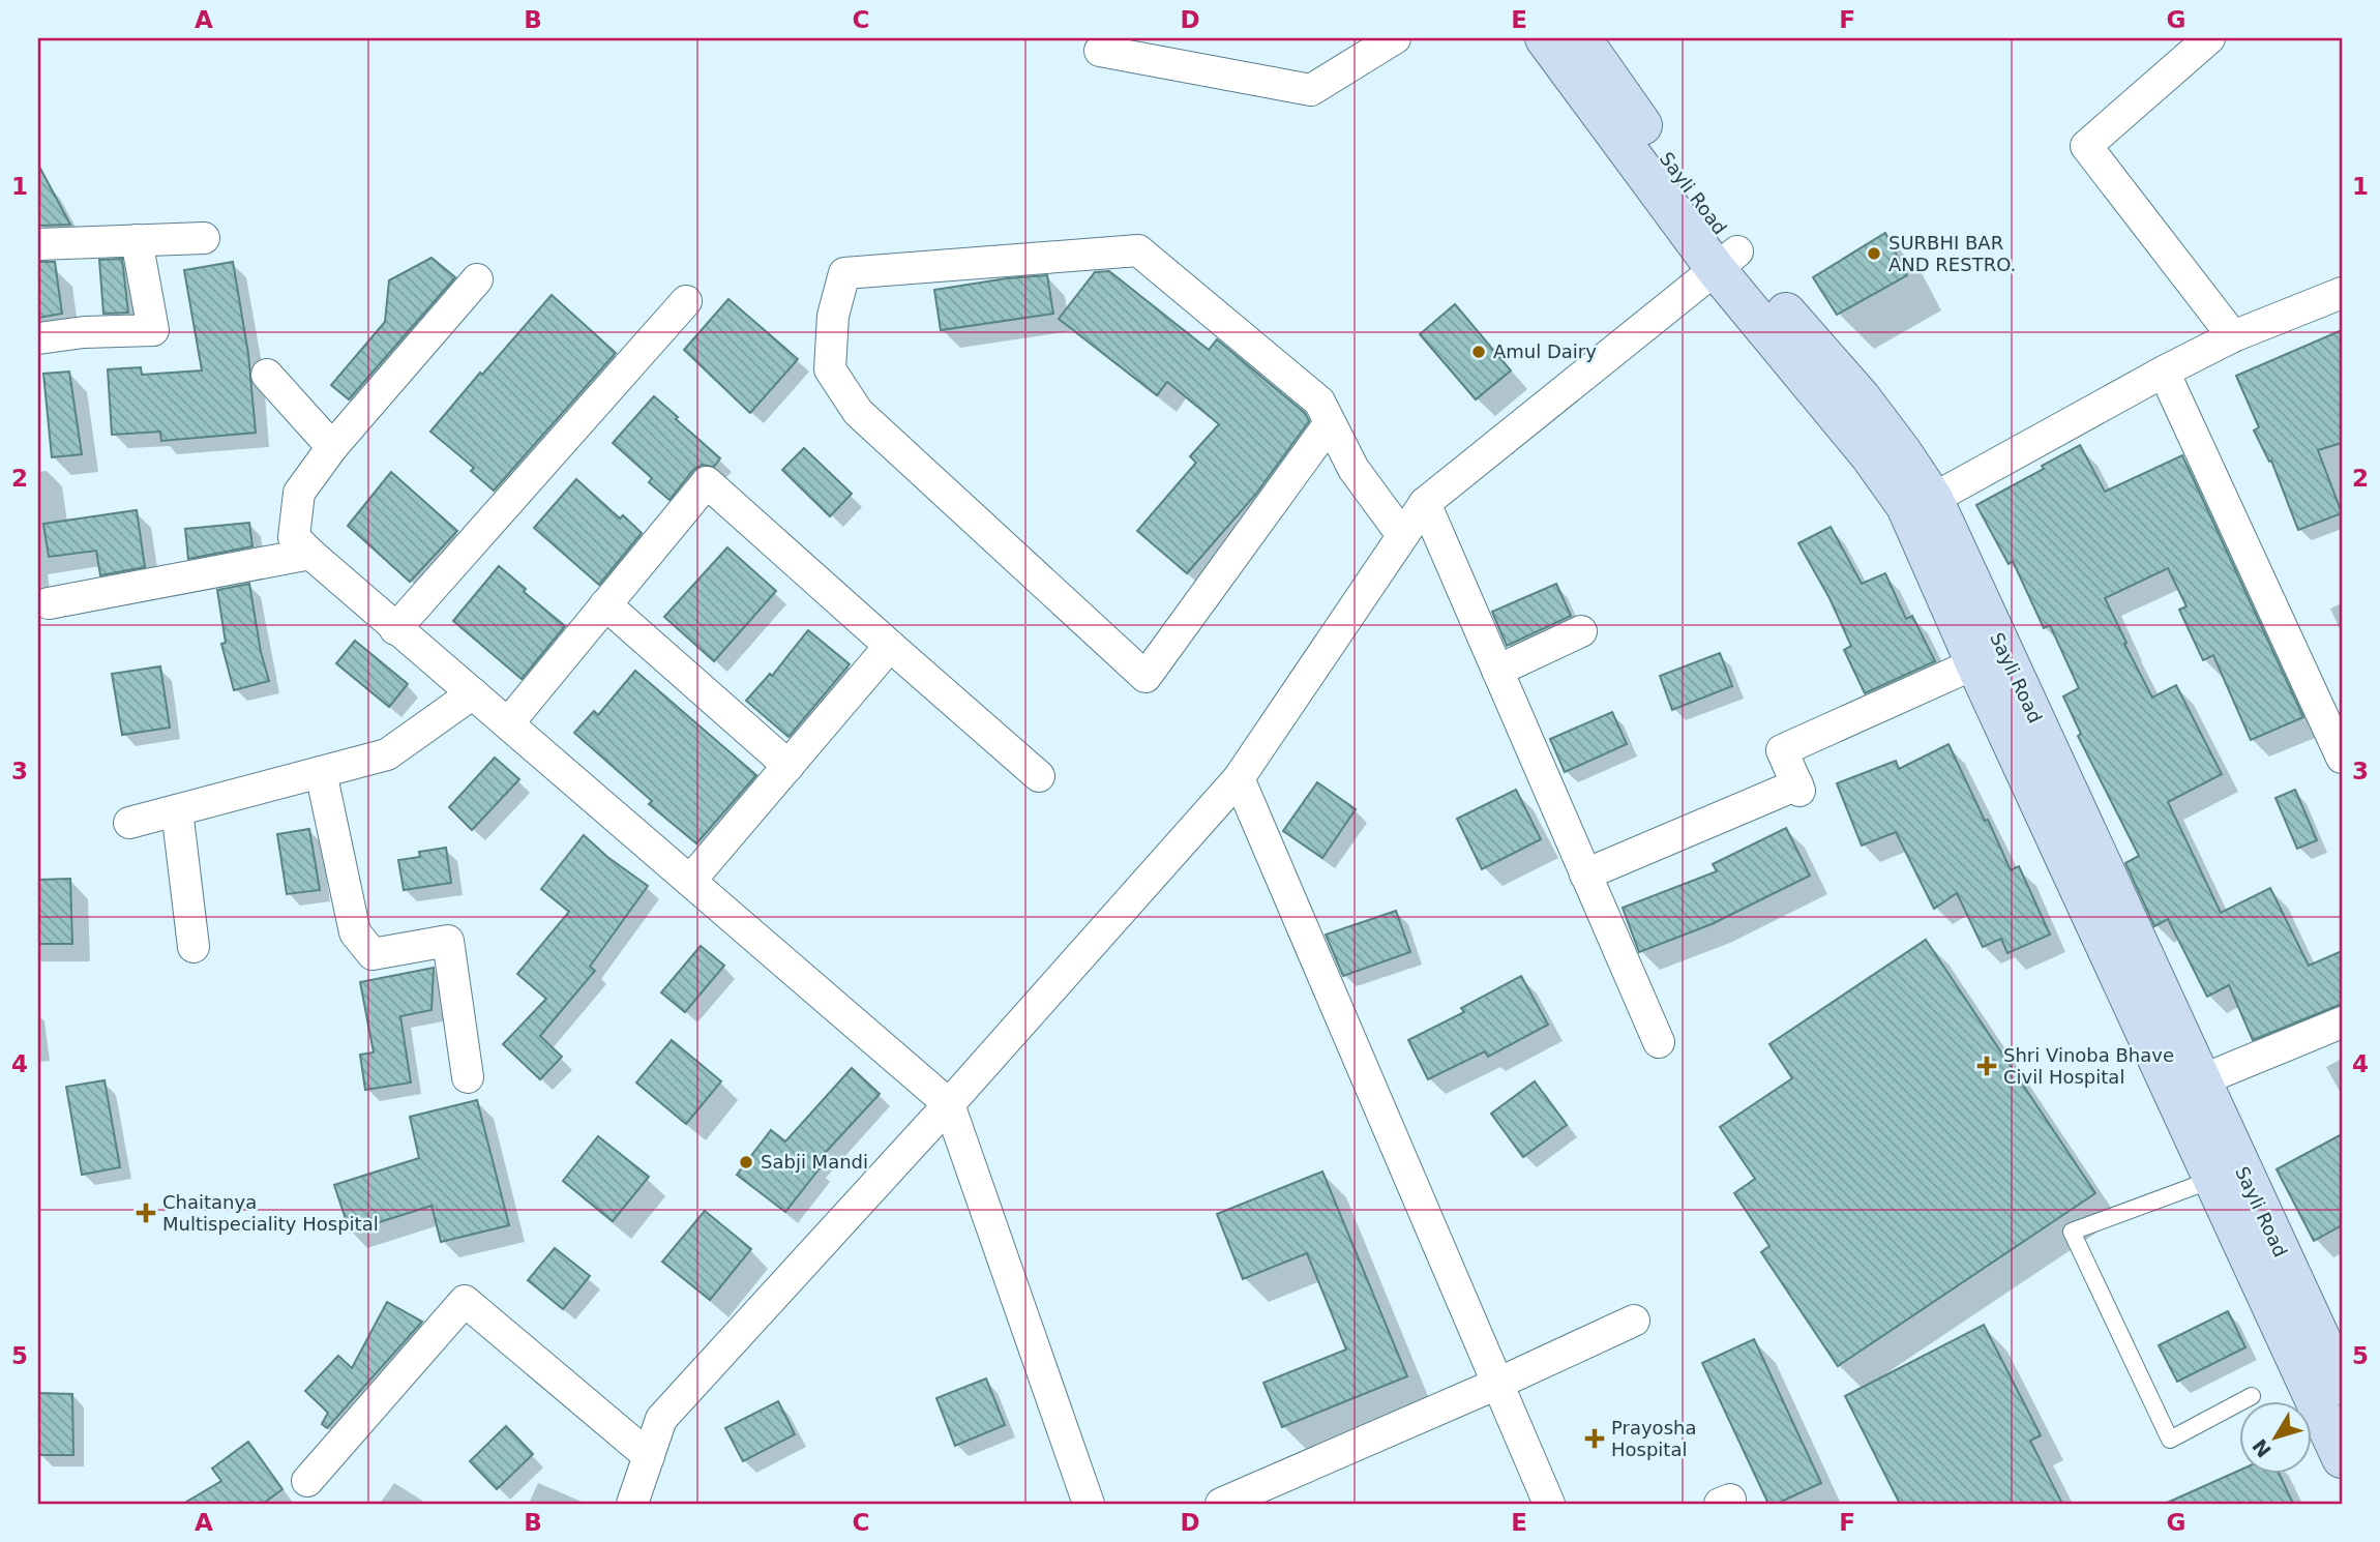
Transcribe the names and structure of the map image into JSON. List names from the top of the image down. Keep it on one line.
{"streets":{"main road":["Sayli Road"]},"places":{"other":["SURBHI BAR AND RESTRO.","Amul Dairy","Sabji Mandi"],"health":["Shri Vinoba Bhave Civil Hospital","Chaitanya Multispeciality Hospital","Prayosha Hospital"]},"north":"bottom left","grid":{"columns":["A","B","C","D","E","F","G"],"rows":["1","2","3","4","5"]}}
